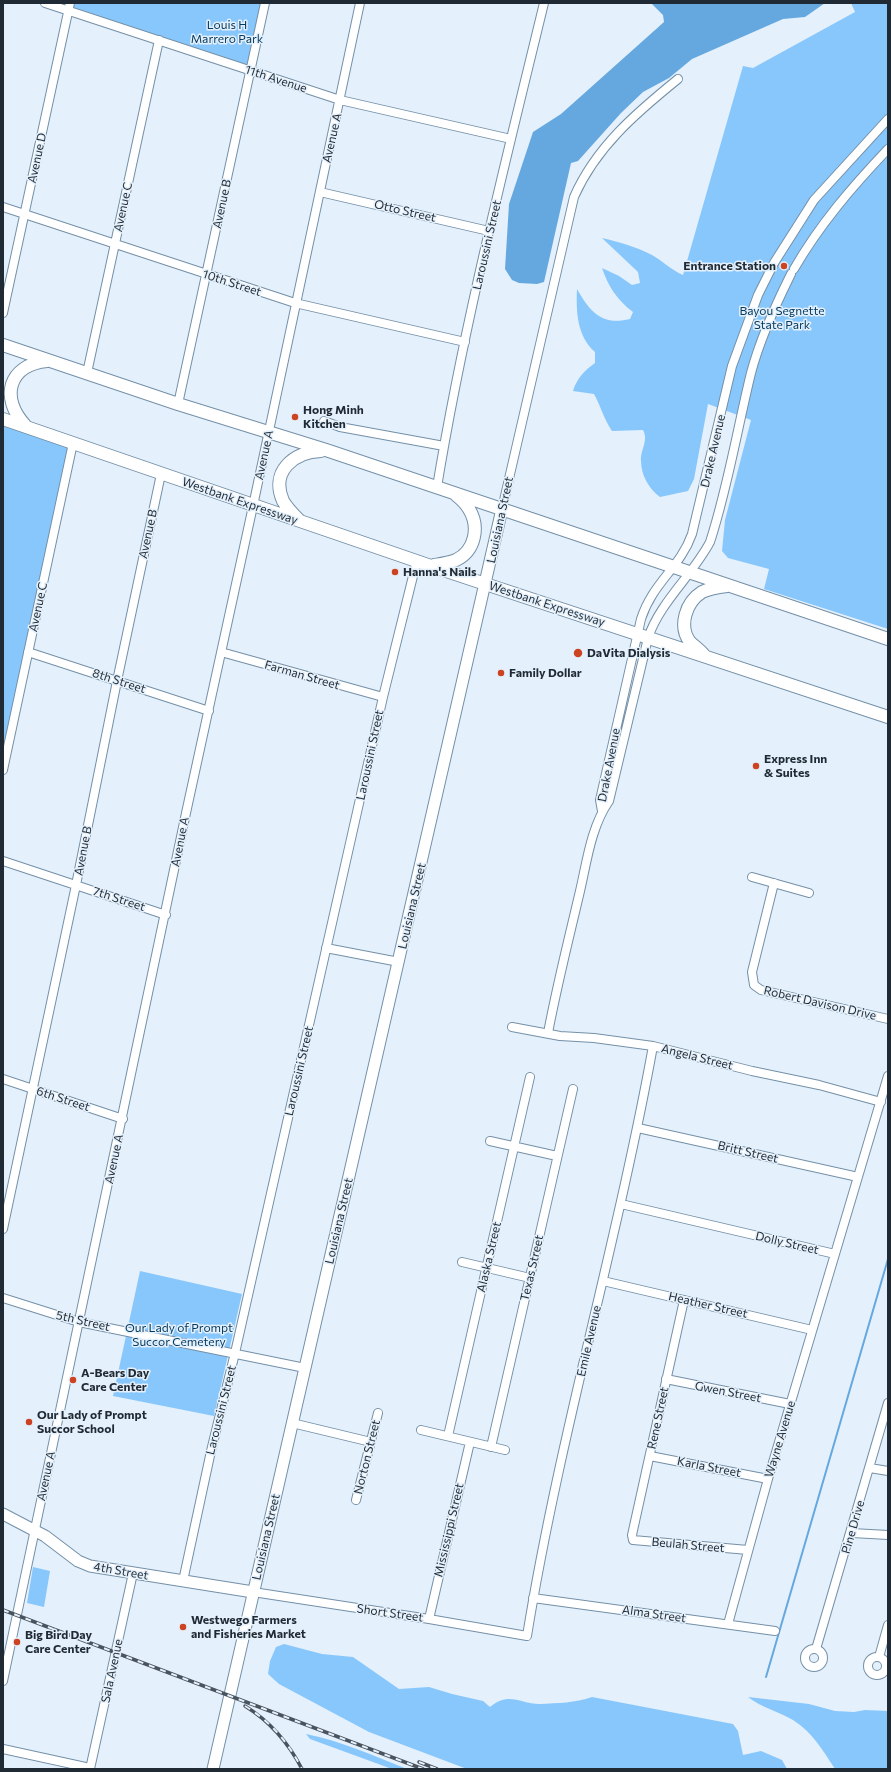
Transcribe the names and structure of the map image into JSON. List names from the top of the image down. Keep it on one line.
{"streets":{"highway":["Westbank Expressway"],"main road":["Louisiana Street","4th Street"],"street":["11th Avenue","Avenue A","Avenue D","Avenue B","Avenue C","Otto Street","Laroussini Street","10th Street","Drake Avenue","Farman Street","8th Street","7th Street","Robert Davison Drive","Angela Street","6th Street","Britt Street","Dolly Street","Alaska Street","Texas Street","Heather Street","5th Street","Emile Avenue","Gwen Street","Rene Street","Wayne Avenue","Norton Street","Karla Street","Pine Drive","Mississippi Street","Beulah Street","Short Street","Alma Street","Sala Avenue"]},"crossings":[["11th Avenue","Avenue A"],["11th Avenue","Avenue D"],["11th Avenue","Avenue B"],["11th Avenue","Avenue C"],["11th Avenue","Laroussini Street"],["Avenue A","Otto Street"],["Avenue A","10th Street"],["Avenue A","Westbank Expressway"],["Avenue A","Farman Street"],["Avenue A","8th Street"],["Avenue A","7th Street"],["Avenue A","6th Street"],["Avenue A","5th Street"],["Avenue A","4th Street"],["Avenue D","10th Street"],["Avenue B","10th Street"],["Avenue B","Westbank Expressway"],["Avenue B","8th Street"],["Avenue B","7th Street"],["Avenue B","6th Street"],["Avenue C","10th Street"],["Avenue C","Westbank Expressway"],["Avenue C","8th Street"],["Otto Street","Laroussini Street"],["Laroussini Street","10th Street"],["Laroussini Street","Westbank Expressway"],["Laroussini Street","Farman Street"],["Laroussini Street","5th Street"],["Laroussini Street","4th Street"],["Drake Avenue","Westbank Expressway"],["Drake Avenue","Angela Street"],["Westbank Expressway","Louisiana Street"],["Louisiana Street","5th Street"],["Louisiana Street","4th Street"],["Louisiana Street","Short Street"],["Angela Street","Dolly Street"],["Angela Street","Emile Avenue"],["Britt Street","Dolly Street"],["Britt Street","Emile Avenue"],["Dolly Street","Emile Avenue"],["Dolly Street","Wayne Avenue"],["Heather Street","Emile Avenue"],["Heather Street","Rene Street"],["Heather Street","Wayne Avenue"],["Emile Avenue","Short Street"],["Emile Avenue","Alma Street"],["Gwen Street","Rene Street"],["Gwen Street","Wayne Avenue"],["Rene Street","Karla Street"],["Rene Street","Beulah Street"],["Wayne Avenue","Karla Street"],["Wayne Avenue","Beulah Street"],["Wayne Avenue","Alma Street"],["Mississippi Street","Short Street"],["4th Street","Short Street"],["4th Street","Sala Avenue"]],"parks":["Louis H Marrero Park","Bayou Segnette State Park","Our Lady of Prompt Succor Cemetery"],"places":["Entrance Station","Hong Minh Kitchen","Hanna's Nails","DaVita Dialysis","Family Dollar","Express Inn & Suites","A-Bears Day Care Center","Our Lady of Prompt Succor School","Westwego Farmers and Fisheries Market","Big Bird Day Care Center"]}
